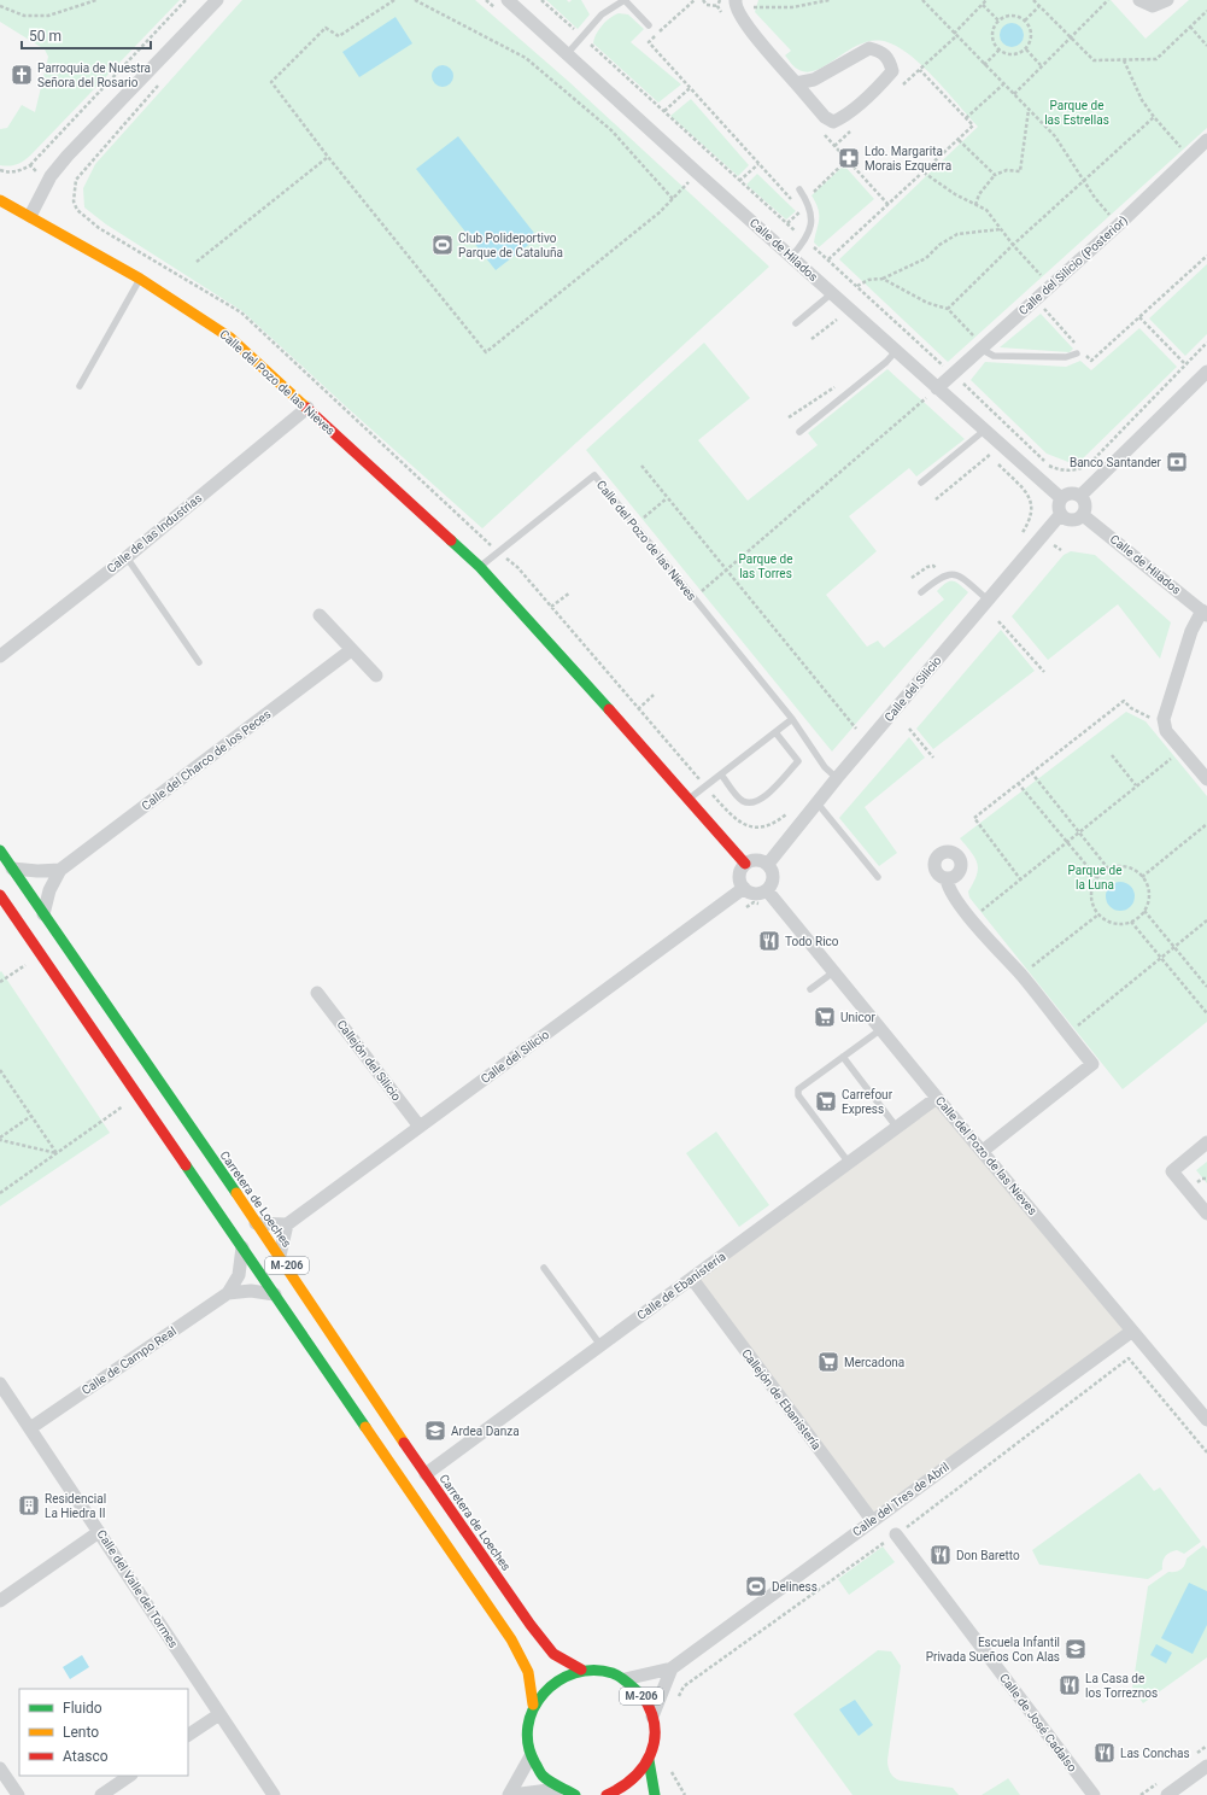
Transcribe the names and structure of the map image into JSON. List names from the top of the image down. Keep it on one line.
{"streets":{"main road":["Calle del Pozo de las Nieves","Carretera de Loeches","M-206"],"street":["Calle de Hilados","Calle del Silicio (Posterior)","Calle de las Industrias","Calle del Silicio","Calle del Charco de los Peces","Callejón del Silicio","Calle de Ebanistería","Calle de Campo Real","Callejón de Ebanistería","Calle del Tres de Abril","Calle del Valle del Tormes","Calle de José Cadalso"]},"crossings":[["Calle de Hilados","Calle del Silicio (Posterior)"],["Calle de Hilados","Calle del Silicio"],["Calle del Pozo de las Nieves","Calle de las Industrias"],["Calle del Pozo de las Nieves","Calle del Silicio"],["Calle del Pozo de las Nieves","Calle de Ebanistería"],["Calle del Pozo de las Nieves","Calle del Tres de Abril"],["Calle del Silicio","Callejón del Silicio"],["Calle del Charco de los Peces","Carretera de Loeches"],["Carretera de Loeches","M-206"],["Carretera de Loeches","Calle de Ebanistería"],["M-206","Calle de Campo Real"],["M-206","Calle del Tres de Abril"],["Calle de Ebanistería","Callejón de Ebanistería"],["Calle de Campo Real","Calle del Valle del Tormes"],["Callejón de Ebanistería","Calle del Tres de Abril"]],"parks":["Parque de las Estrellas","Parque de las Torres","Parque de la Luna"],"places":{"church":["Parroquia de Nuestra Señora del Rosario"],"pharmacy":["Ldo. Margarita Morais Ezquerra"],"sports":["Club Polideportivo Parque de Cataluña","Deliness"],"bank":["Banco Santander"],"restaurant":["Todo Rico","Don Baretto","La Casa de los Torreznos","Las Conchas"],"supermarket":["Unicor","Carrefour Express","Mercadona"],"school or university":["Ardea Danza","Escuela Infantil Privada Sueños Con Alas"],"building":["Residencial La Hiedra II"]},"legend":["Fluido","Lento","Atasco"],"scale_bar":"50 m"}
